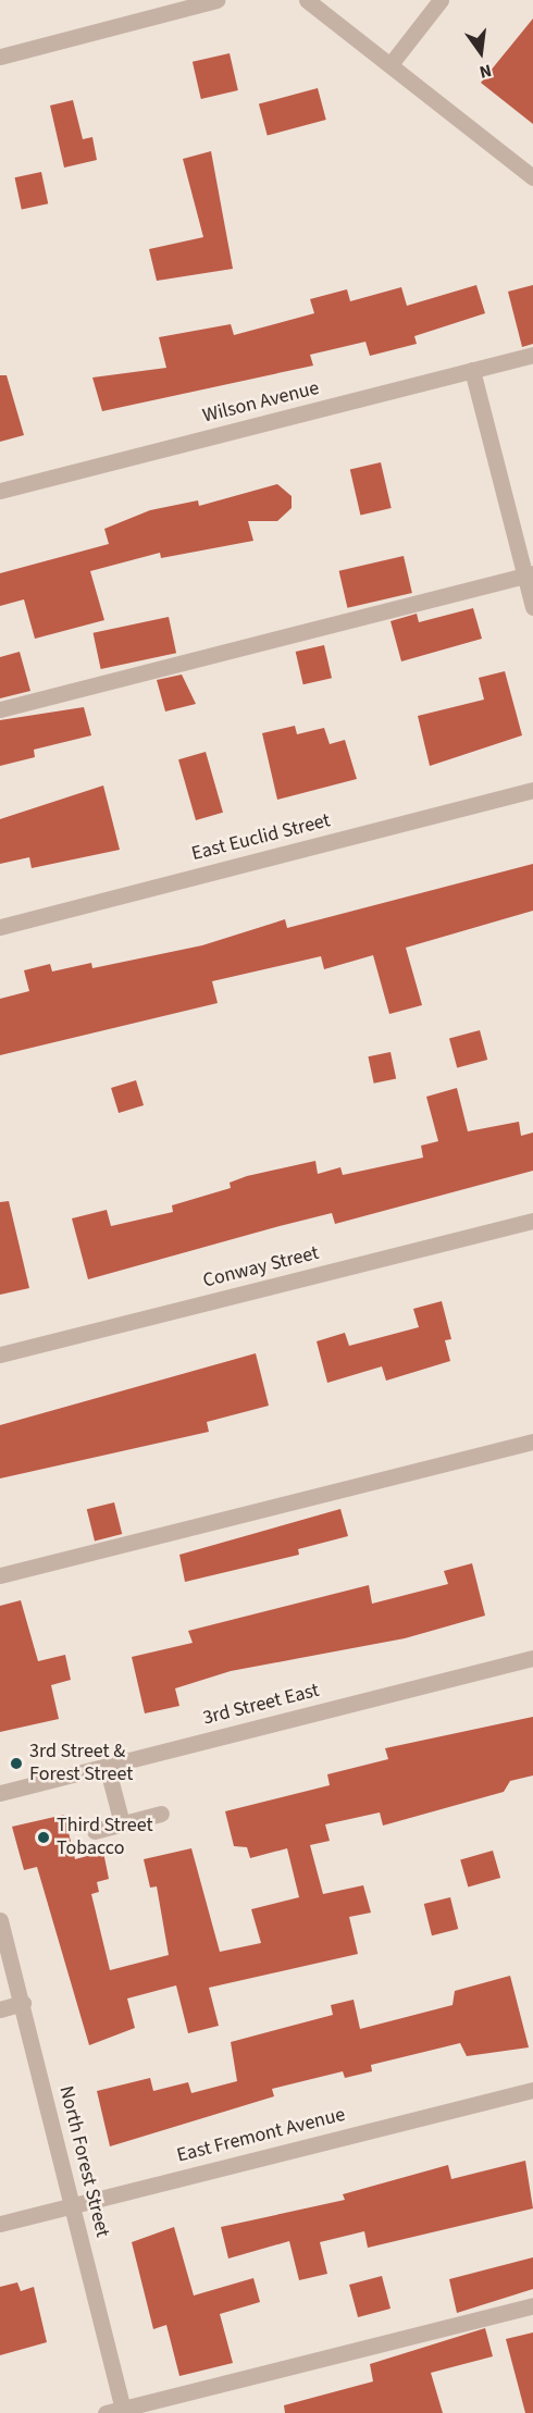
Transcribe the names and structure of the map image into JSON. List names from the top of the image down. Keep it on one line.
{"streets":{"street":["Wilson Avenue","East Euclid Street","Conway Street","3rd Street East","East Fremont Avenue","North Forest Street"]},"crossings":[["East Fremont Avenue","North Forest Street"]],"places":["3rd Street & Forest Street","Third Street Tobacco"],"north":"bottom"}
